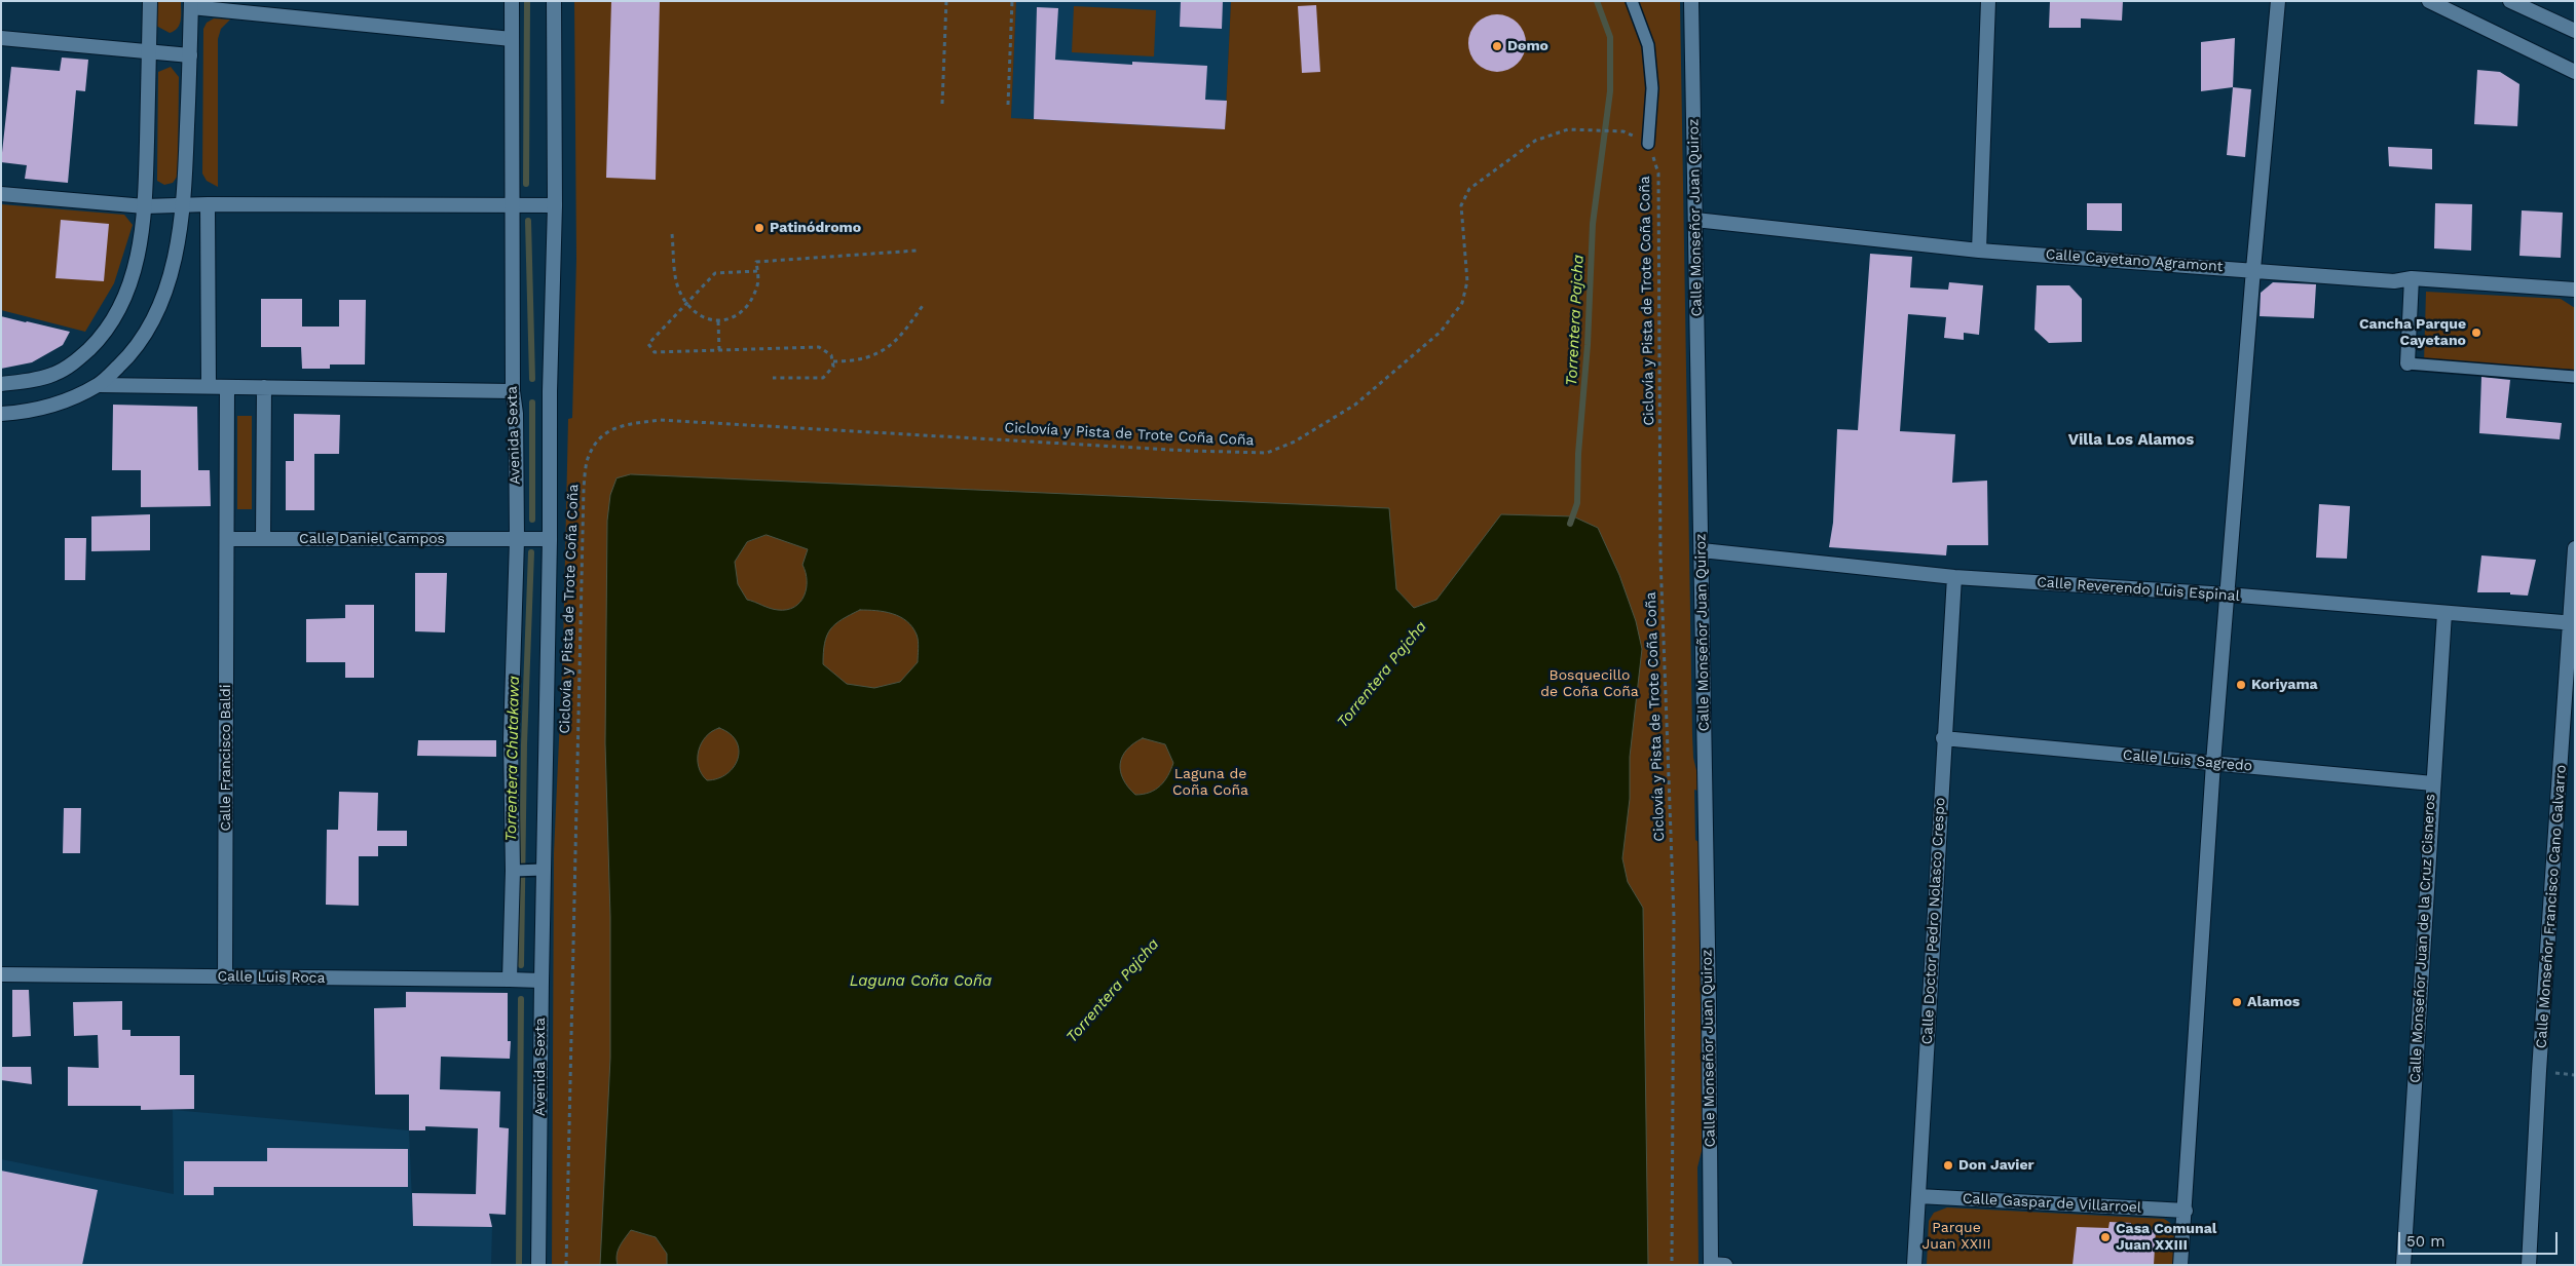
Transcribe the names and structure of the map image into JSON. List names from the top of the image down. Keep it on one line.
{"streets":{"street":["Calle Monseñor Juan Quiroz","Calle Cayetano Agramont","Avenida Sexta","Calle Daniel Campos","Calle Reverendo Luis Espinal","Calle Francisco Baldi","Calle Luis Sagredo","Calle Monseñor Francisco Cano Galvarro","Calle Doctor Pedro Nolasco Crespo","Calle Monseñor Juan de la Cruz Cisneros","Calle Luis Roca","Calle Gaspar de Villarroel"],"path":["Ciclovía y Pista de Trote Coña Coña"]},"crossings":[["Calle Monseñor Juan Quiroz","Calle Cayetano Agramont"],["Calle Monseñor Juan Quiroz","Calle Reverendo Luis Espinal"],["Avenida Sexta","Calle Daniel Campos"],["Avenida Sexta","Calle Luis Roca"],["Calle Daniel Campos","Calle Francisco Baldi"],["Calle Reverendo Luis Espinal","Calle Monseñor Francisco Cano Galvarro"],["Calle Reverendo Luis Espinal","Calle Doctor Pedro Nolasco Crespo"],["Calle Reverendo Luis Espinal","Calle Monseñor Juan de la Cruz Cisneros"],["Calle Francisco Baldi","Calle Luis Roca"],["Calle Luis Sagredo","Calle Doctor Pedro Nolasco Crespo"],["Calle Luis Sagredo","Calle Monseñor Juan de la Cruz Cisneros"],["Calle Doctor Pedro Nolasco Crespo","Calle Gaspar de Villarroel"]],"districts":["Villa Los Alamos"],"water":["Torrentera Pajcha","Torrentera Chutakawa","Laguna Coña Coña"],"parks":["Bosquecillo de Coña Coña","Laguna de Coña Coña","Parque Juan XXIII"],"places":["Domo","Patinódromo","Cancha Parque Cayetano","Koriyama","Alamos","Don Javier","Casa Comunal Juan XXIII"],"scale_bar":"50 m"}
